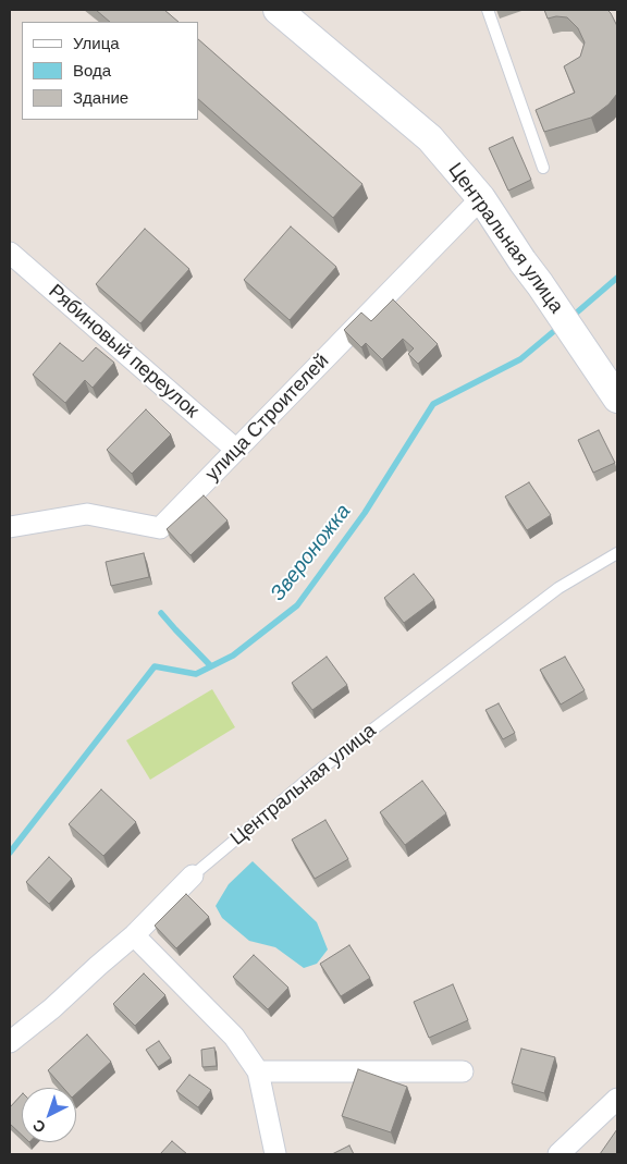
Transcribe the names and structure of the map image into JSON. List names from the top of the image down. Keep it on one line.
{"streets":{"street":["Центральная улица","Рябиновый переулок","улица Строителей"]},"crossings":[["Центральная улица","улица Строителей"],["Рябиновый переулок","улица Строителей"]],"water":["Звероножка"],"legend":["Улица","Вода","Здание"],"north":"bottom left"}
